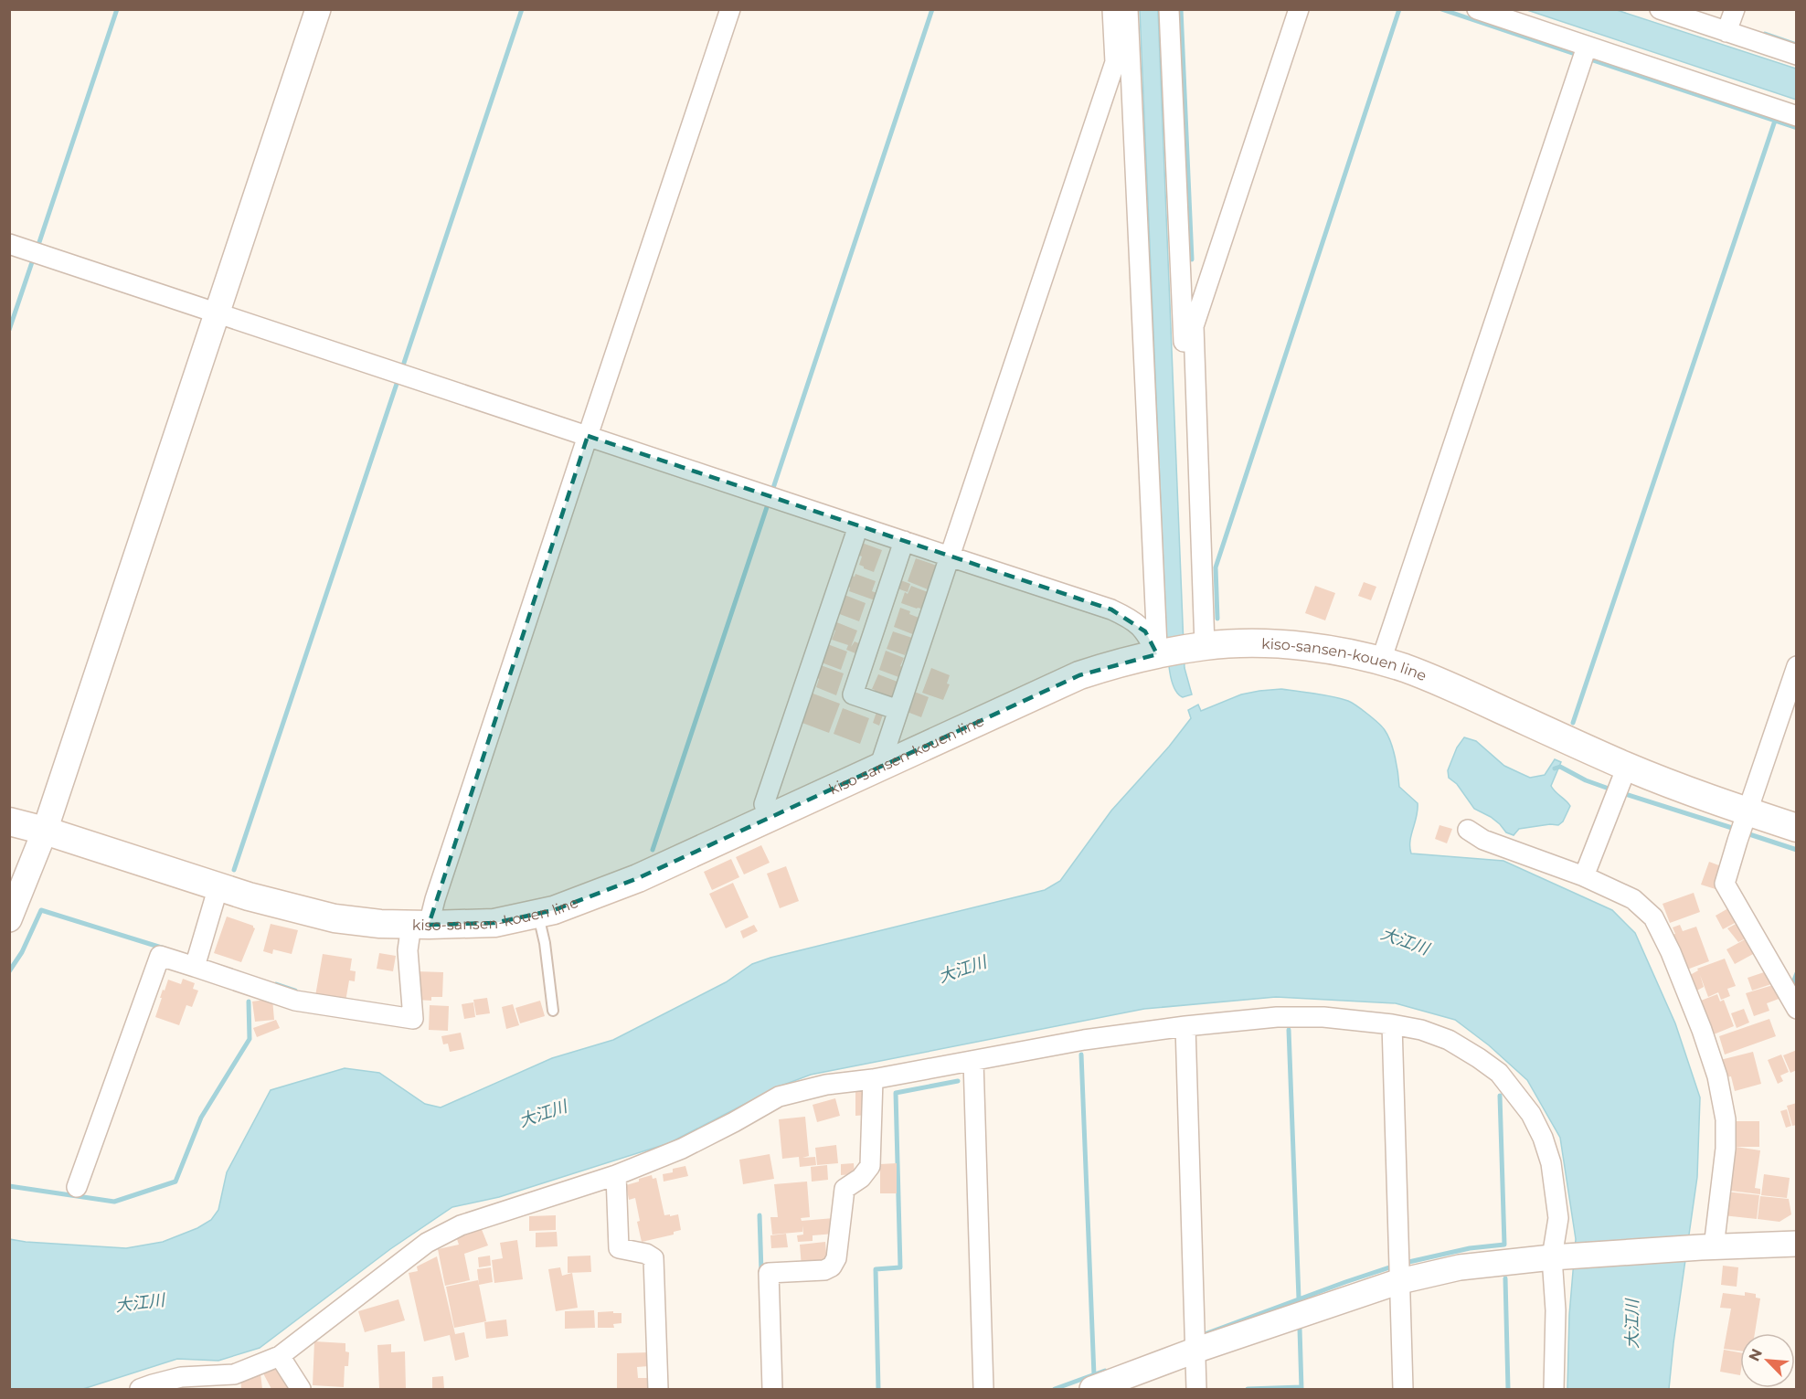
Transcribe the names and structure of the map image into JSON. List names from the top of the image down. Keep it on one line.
{"streets":{"main road":["kiso-sansen-kouen line"]},"water":["大江川"],"north":"top left"}
